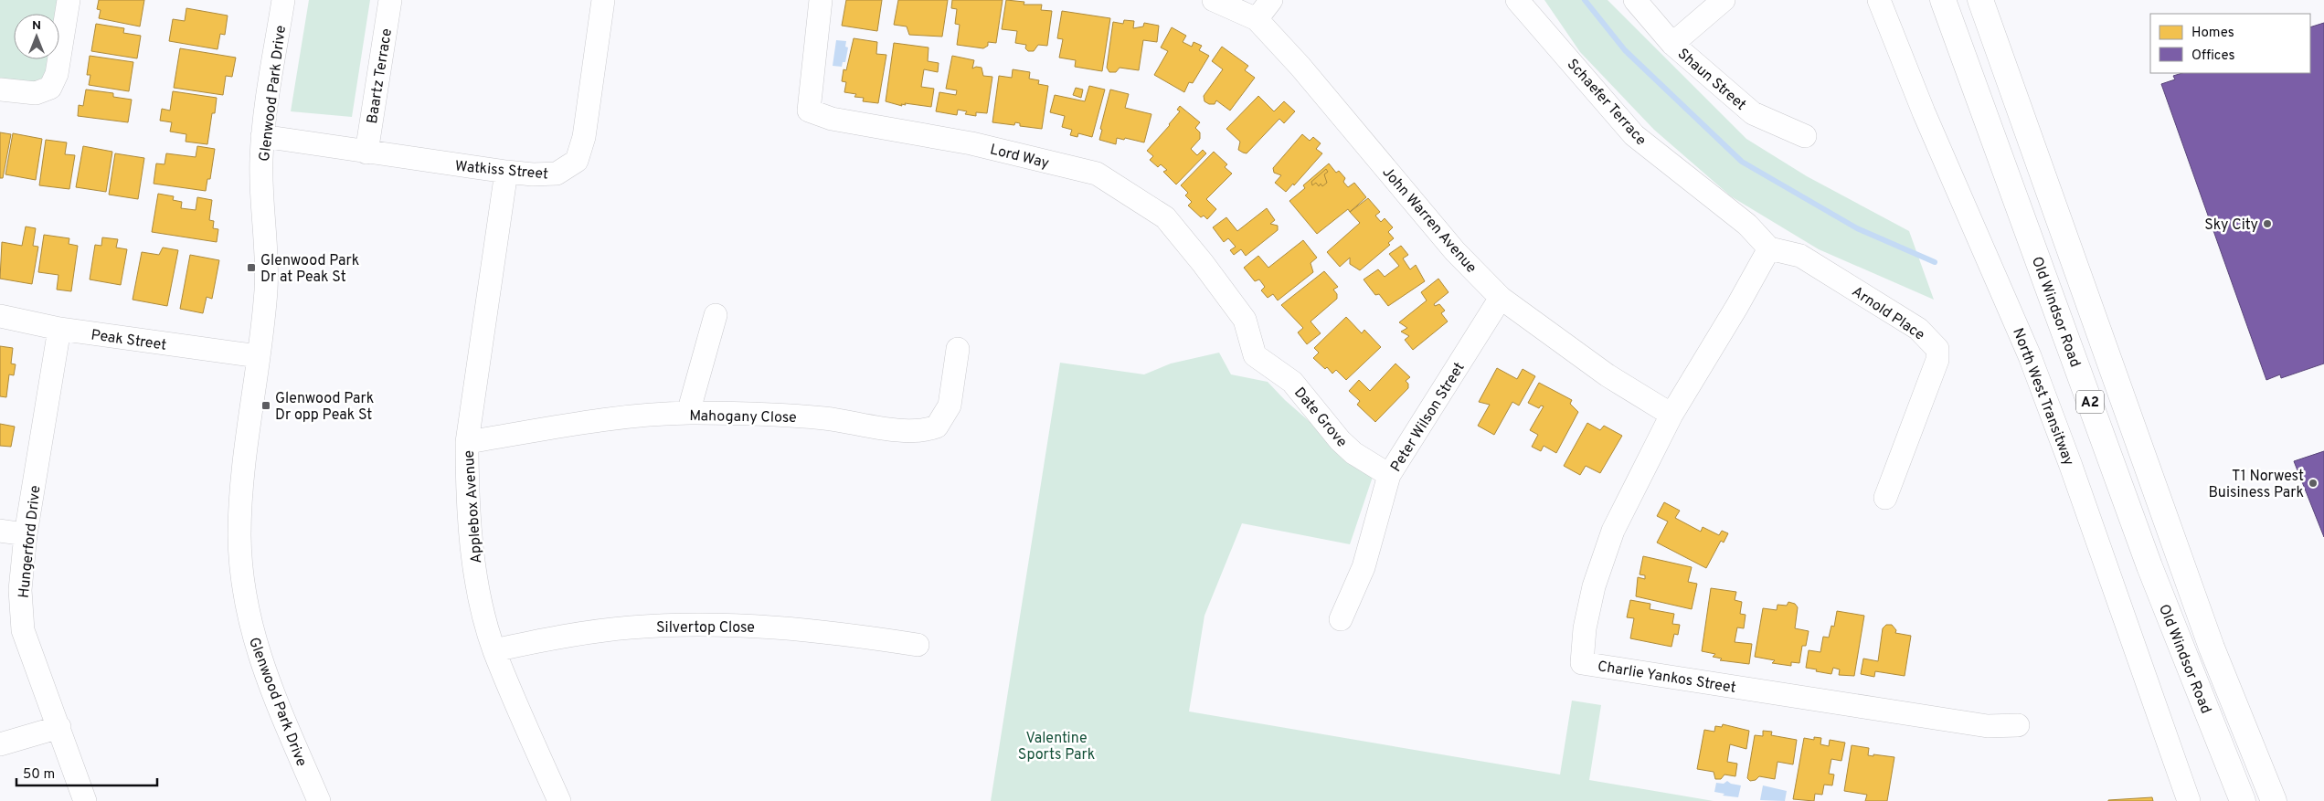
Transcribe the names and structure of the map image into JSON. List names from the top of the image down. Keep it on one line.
{"streets":{"highway":["Old Windsor Road","A2"],"street":["Baartz Terrace","Shaun Street","Glenwood Park Drive","Schaefer Terrace","Lord Way","Watkiss Street","John Warren Avenue","Arnold Place","Peak Street","North West Transitway","Mahogany Close","Date Grove","Peter Wilson Street","Applebox Avenue","Hungerford Drive","Silvertop Close","Charlie Yankos Street"]},"crossings":[["Baartz Terrace","Watkiss Street"],["Glenwood Park Drive","Watkiss Street"],["Glenwood Park Drive","Peak Street"],["Schaefer Terrace","Arnold Place"],["Schaefer Terrace","Charlie Yankos Street"],["Lord Way","Date Grove"],["Watkiss Street","Applebox Avenue"],["John Warren Avenue","Peter Wilson Street"],["John Warren Avenue","Charlie Yankos Street"],["Arnold Place","Charlie Yankos Street"],["Peak Street","Hungerford Drive"],["Mahogany Close","Applebox Avenue"],["Date Grove","Peter Wilson Street"],["Applebox Avenue","Silvertop Close"]],"parks":["Valentine Sports Park"],"places":{"other":["Sky City","T1 Norwest Buisiness Park"],"transit":["Glenwood Park Dr at Peak St","Glenwood Park Dr opp Peak St"]},"legend":["Homes","Offices"],"scale_bar":"50 m","north":"top"}
